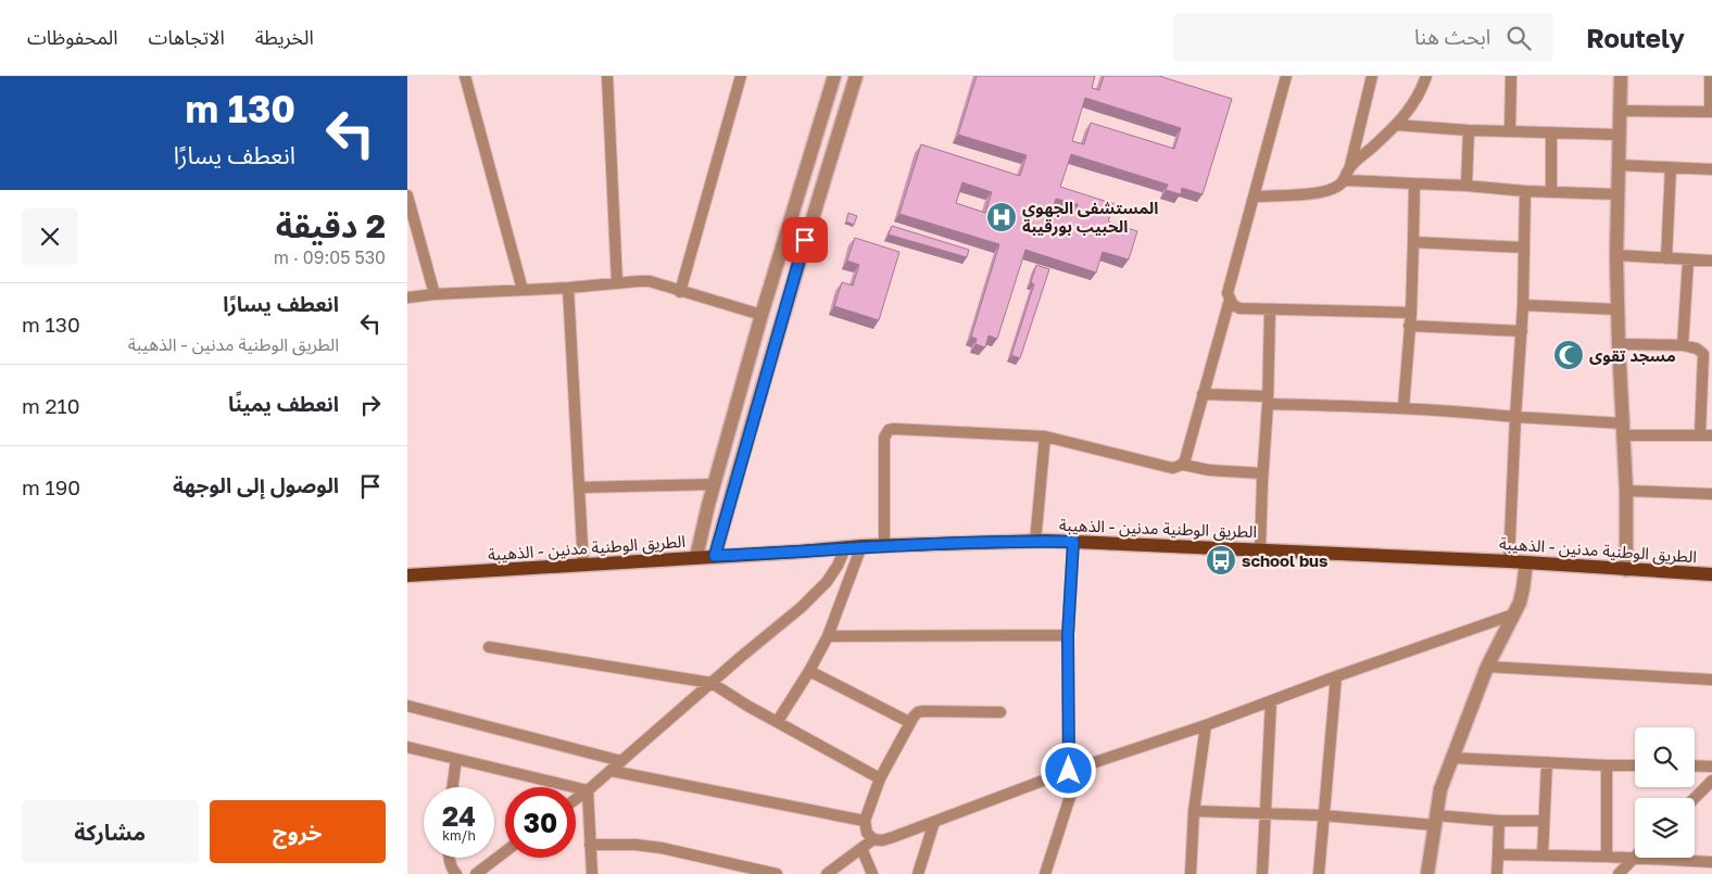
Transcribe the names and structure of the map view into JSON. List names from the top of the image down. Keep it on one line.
{"streets":{"main road":["الطريق الوطنية مدنين - الذهيبة"]},"places":{"hospital":["المستشفى الجهوي الحبيب بورقيبة"],"mosque":["مسجد تقوى"],"bus stop":["school bus"]},"page":{"header":"Routely","search":"ابحث هنا","nav":["الخريطة","الاتجاهات","المحفوظات"],"turn":["130 m","انعطف يسارًا"],"heading":["2 دقيقة","530 m · 09:05"],"list":[{"name":"انعطف يسارًا","note":"الطريق الوطنية مدنين - الذهيبة","value":"130 m"},{"name":"انعطف يمينًا","value":"210 m"},{"name":"الوصول إلى الوجهة","value":"190 m"}],"speed":"24 km/h","limit":"30","buttons":["خروج","مشاركة"]}}
